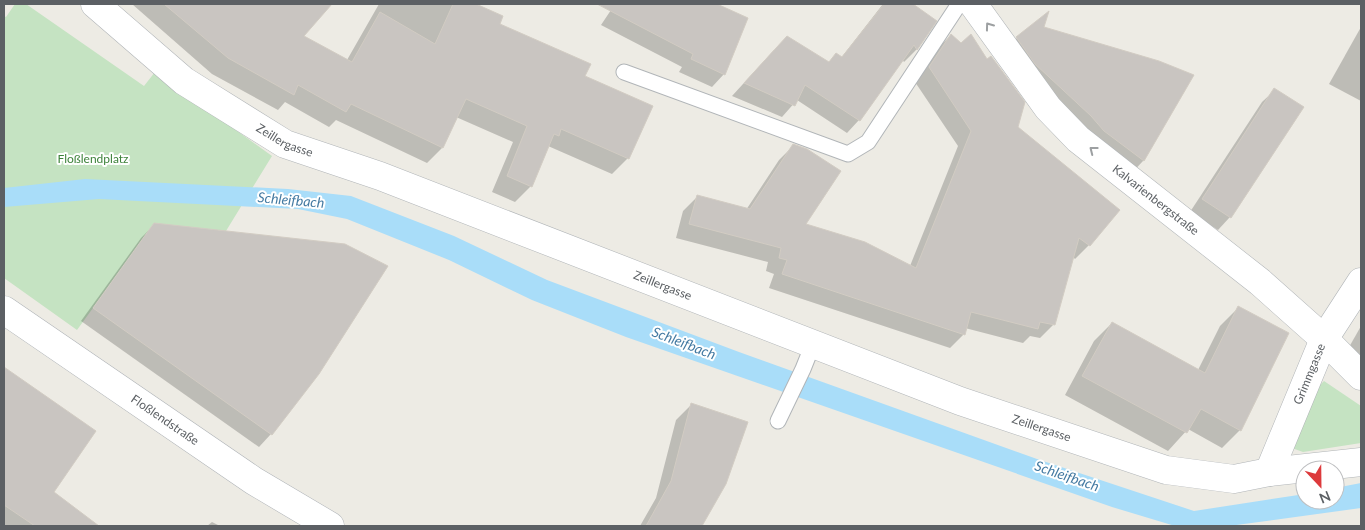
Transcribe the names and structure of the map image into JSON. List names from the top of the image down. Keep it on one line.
{"streets":{"street":["Zeillergasse","Kalvarienbergstraße","Grimmgasse","Floßlendstraße"]},"crossings":[["Zeillergasse","Grimmgasse"],["Kalvarienbergstraße","Grimmgasse"]],"one_way":["Kalvarienbergstraße"],"water":["Schleifbach"],"parks":["Floßlendplatz"],"north":"bottom"}
